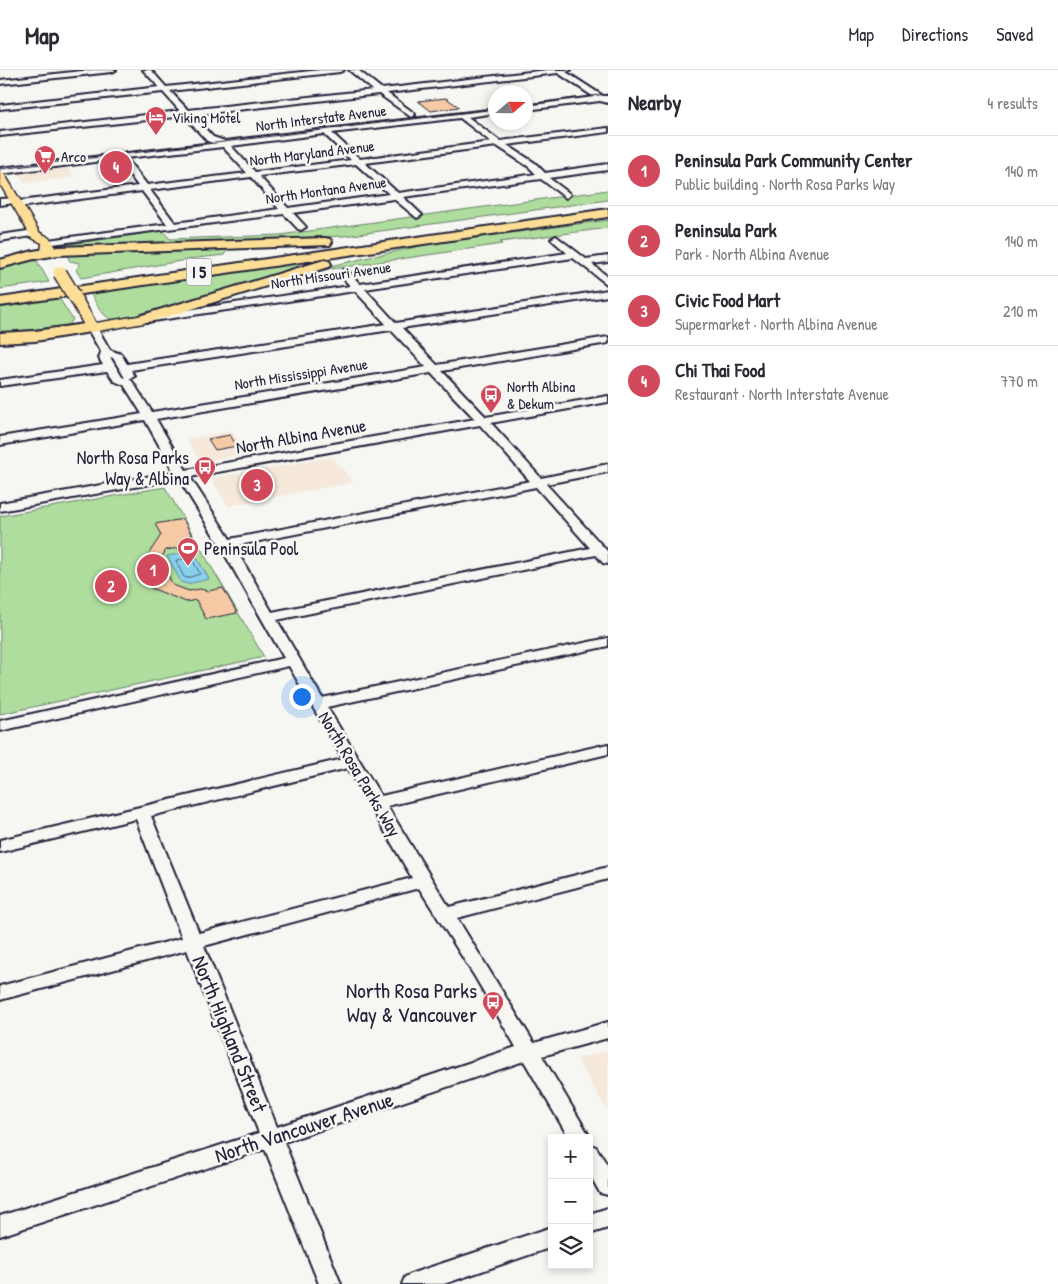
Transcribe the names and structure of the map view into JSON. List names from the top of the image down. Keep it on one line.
{"streets":{"highway":["I 5"],"main road":["North Missouri Avenue"],"street":["North Interstate Avenue","North Maryland Avenue","North Montana Avenue","North Mississippi Avenue","North Albina Avenue","North Rosa Parks Way","North Highland Street","North Vancouver Avenue"]},"crossings":[["North Mississippi Avenue","North Rosa Parks Way"],["North Albina Avenue","North Rosa Parks Way"],["North Rosa Parks Way","North Vancouver Avenue"],["North Highland Street","North Vancouver Avenue"]],"places":{"hotel":["Viking Motel"],"supermarket":["Arco"],"bus stop":["North Albina & Dekum","North Rosa Parks Way & Albina","North Rosa Parks Way & Vancouver"],"sports":["Peninsula Pool"]},"north":"right","page":{"header":"Map","nav":["Map","Directions","Saved"],"heading":["Nearby","4 results"],"list":[{"mark":"1","name":"Peninsula Park Community Center","note":"Public building · North Rosa Parks Way","value":"140 m"},{"mark":"2","name":"Peninsula Park","note":"Park · North Albina Avenue","value":"140 m"},{"mark":"3","name":"Civic Food Mart","note":"Supermarket · North Albina Avenue","value":"210 m"},{"mark":"4","name":"Chi Thai Food","note":"Restaurant · North Interstate Avenue","value":"770 m"}],"pins":["4","3","1","2"],"map_buttons":["+","−"]}}
